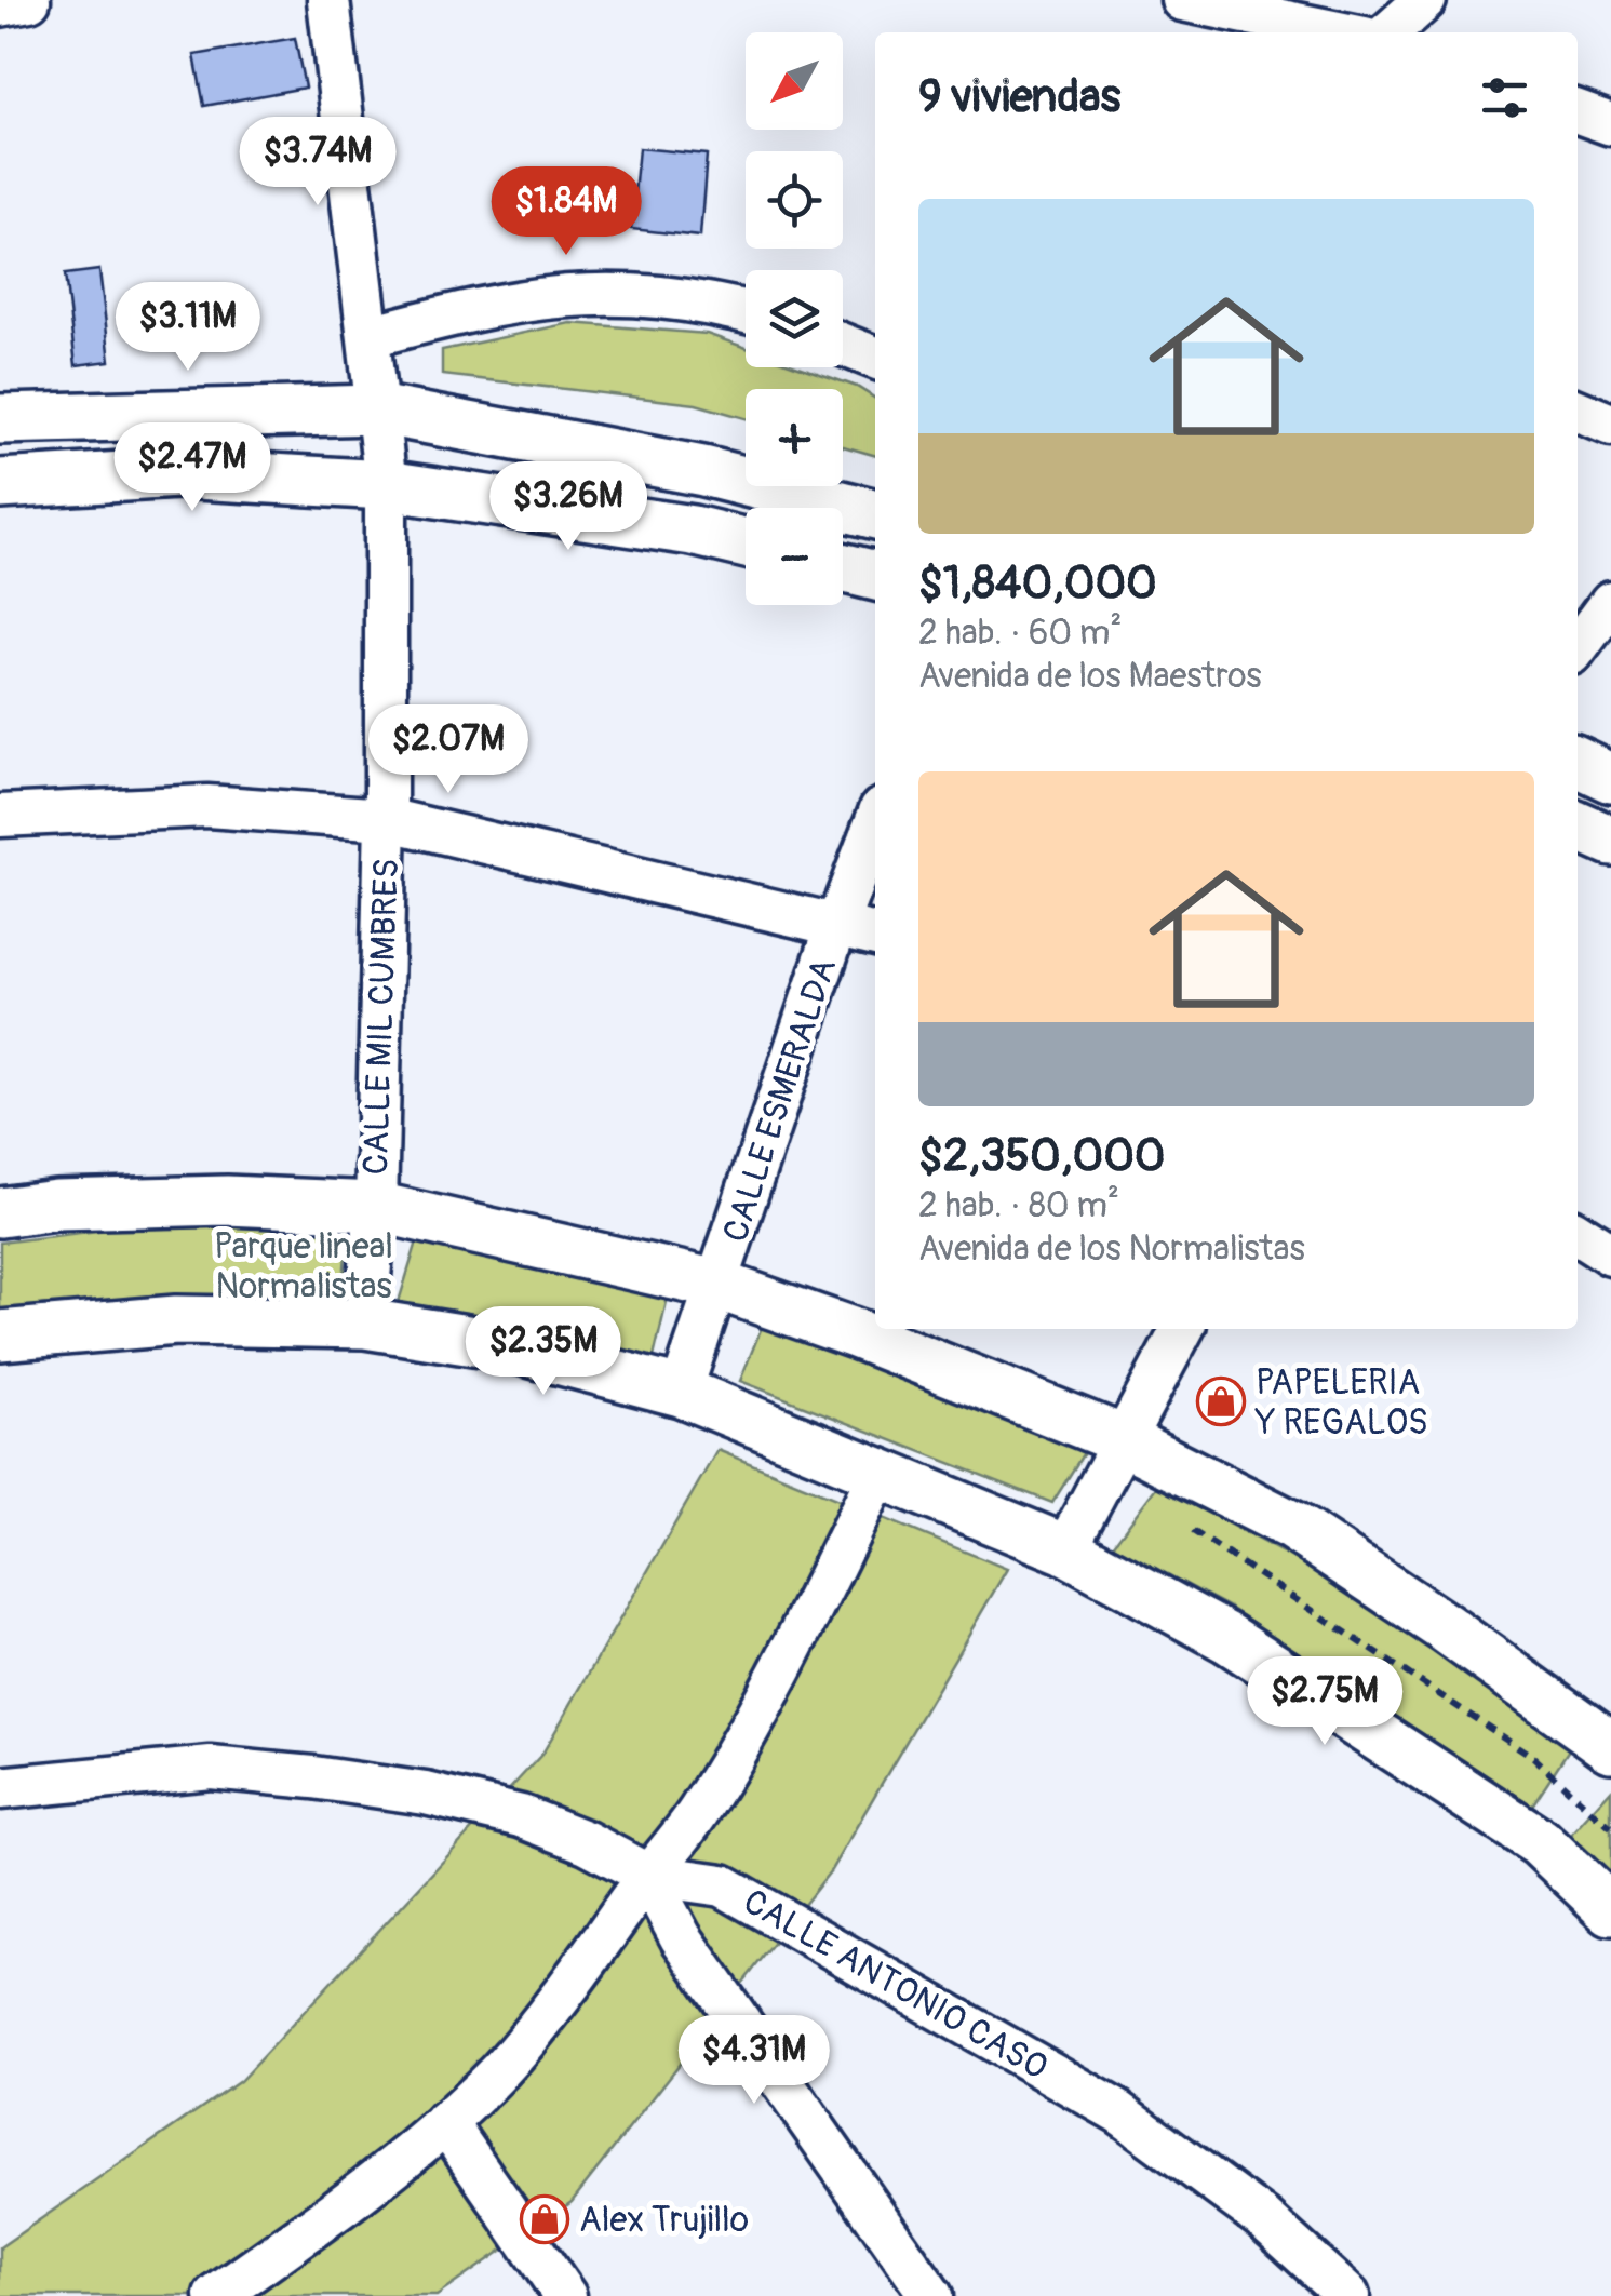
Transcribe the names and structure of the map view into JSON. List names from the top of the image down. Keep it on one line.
{"streets":{"street":["CALLE MIL CUMBRES","CALLE ESMERALDA","CALLE ANTONIO CASO"]},"parks":["Parque lineal Normalistas"],"places":{"shop":["PAPELERIA Y REGALOS","Alex Trujillo"]},"north":"bottom left","page":{"map_buttons":["+","−"],"heading":"9 viviendas","price":["$3.74M","$1.84M","$3.11M","$2.47M","$3.26M","$2.07M","$2.35M","$2.75M","$4.31M"],"list":[{"name":"$1,840,000","note":"2 hab. · 60 m² · Avenida de los Maestros"},{"name":"$2,350,000","note":"2 hab. · 80 m² · Avenida de los Normalistas"}]}}
